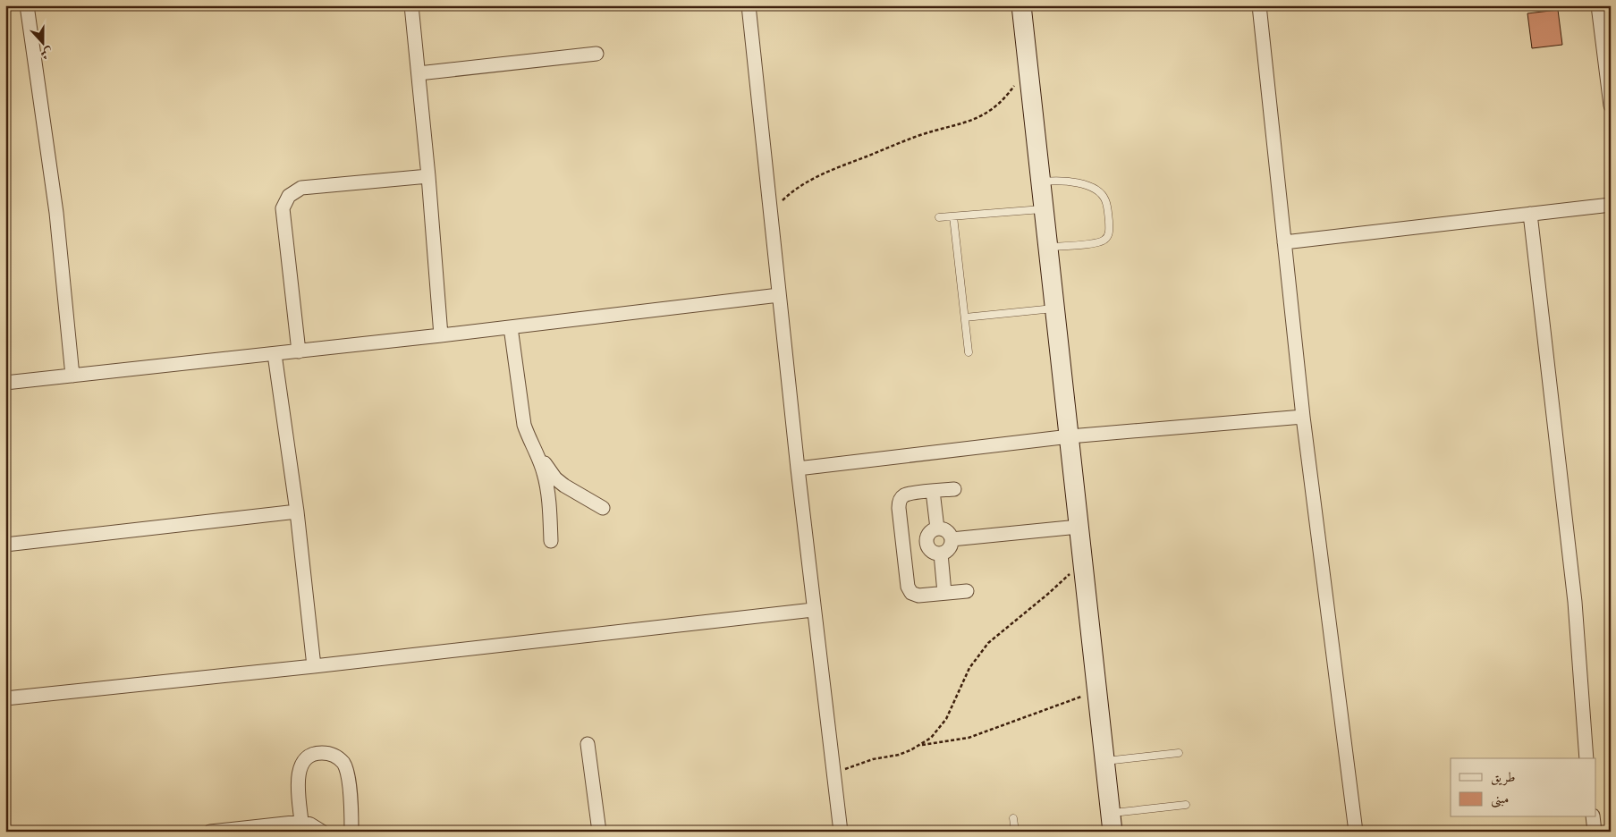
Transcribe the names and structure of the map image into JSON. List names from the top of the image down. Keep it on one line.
{"legend":["طريق","مبنى"],"north":"bottom"}
